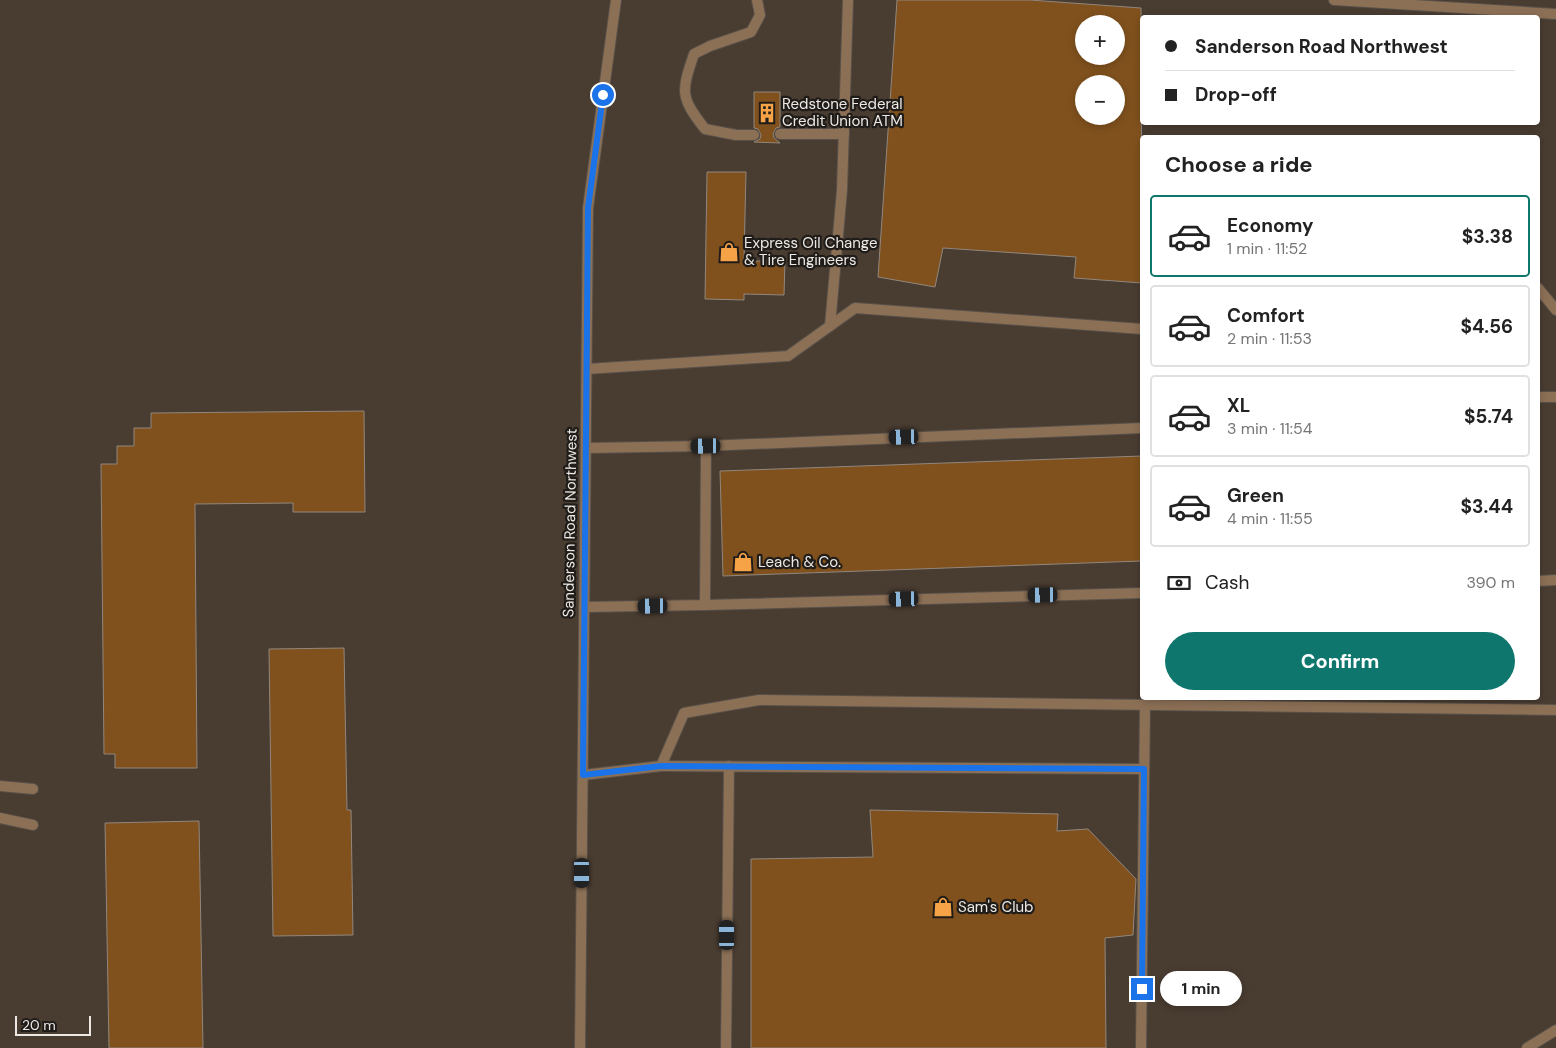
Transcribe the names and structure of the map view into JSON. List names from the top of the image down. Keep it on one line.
{"streets":{"street":["Sanderson Road Northwest"]},"places":{"building":["Redstone Federal Credit Union ATM"],"shop":["Express Oil Change & Tire Engineers","Leach & Co.","Sam's Club"]},"scale_bar":"20 m","page":{"map_buttons":["+","−"],"banner":["Sanderson Road Northwest","Drop-off"],"heading":"Choose a ride","list":[{"name":"Economy","note":"1 min · 11:52","value":"$3.38"},{"name":"Comfort","note":"2 min · 11:53","value":"$4.56"},{"name":"XL","note":"3 min · 11:54","value":"$5.74"},{"name":"Green","note":"4 min · 11:55","value":"$3.44"}],"pay":["Cash","390 m"],"buttons":"Confirm","bubble":"1 min","scale":"20 m"}}
